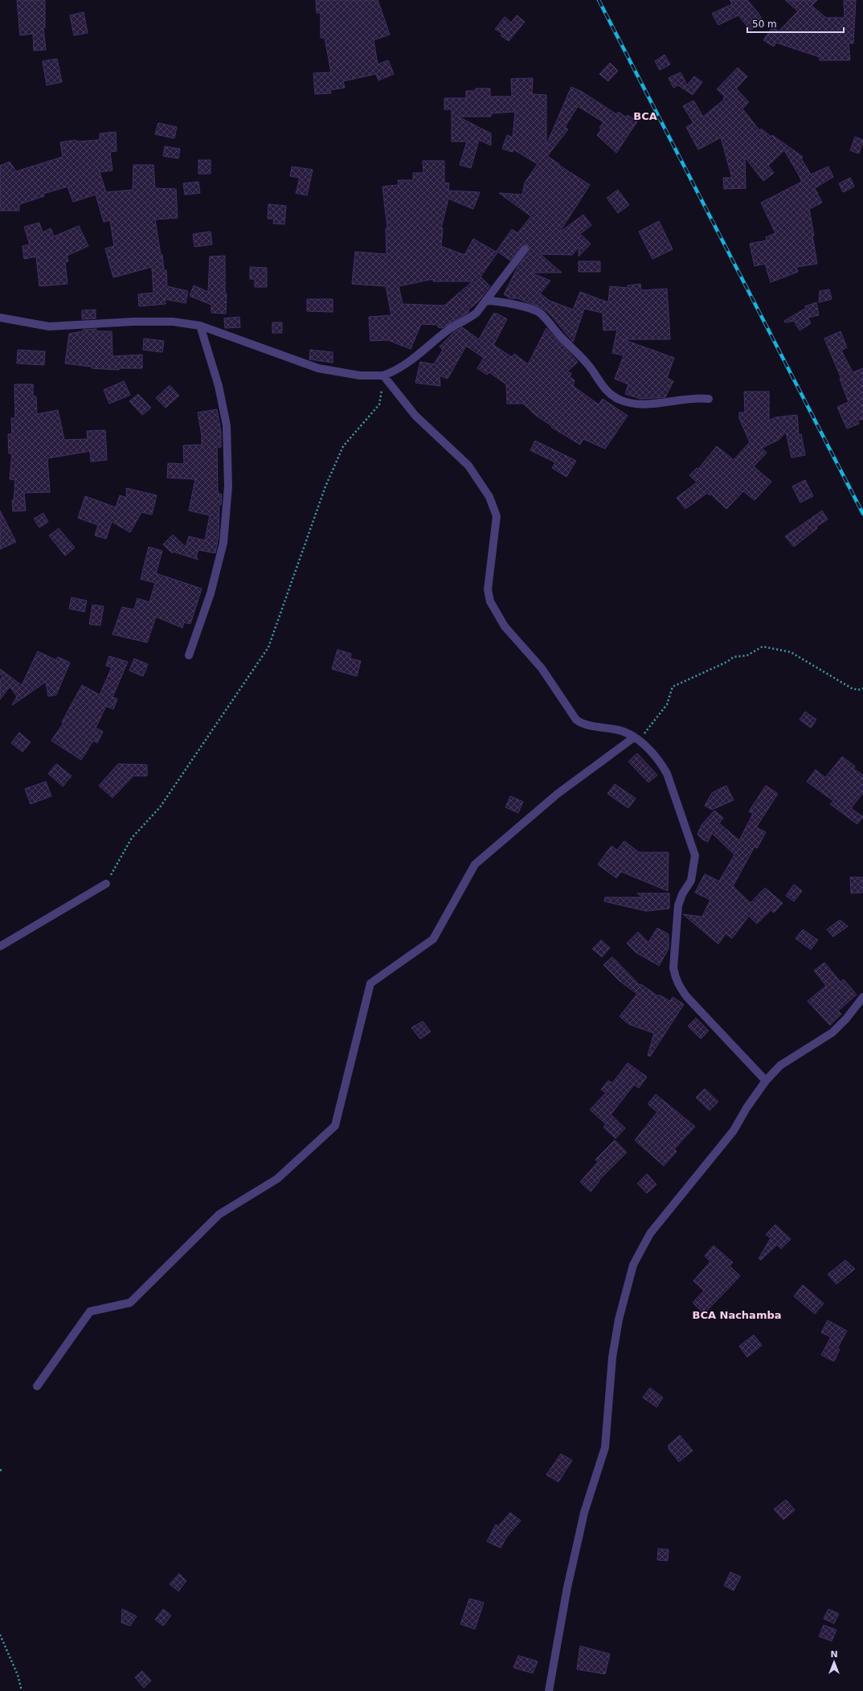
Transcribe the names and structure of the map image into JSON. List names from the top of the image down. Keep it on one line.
{"districts":["BCA","BCA Nachamba"],"scale_bar":"50 m","north":"top"}
